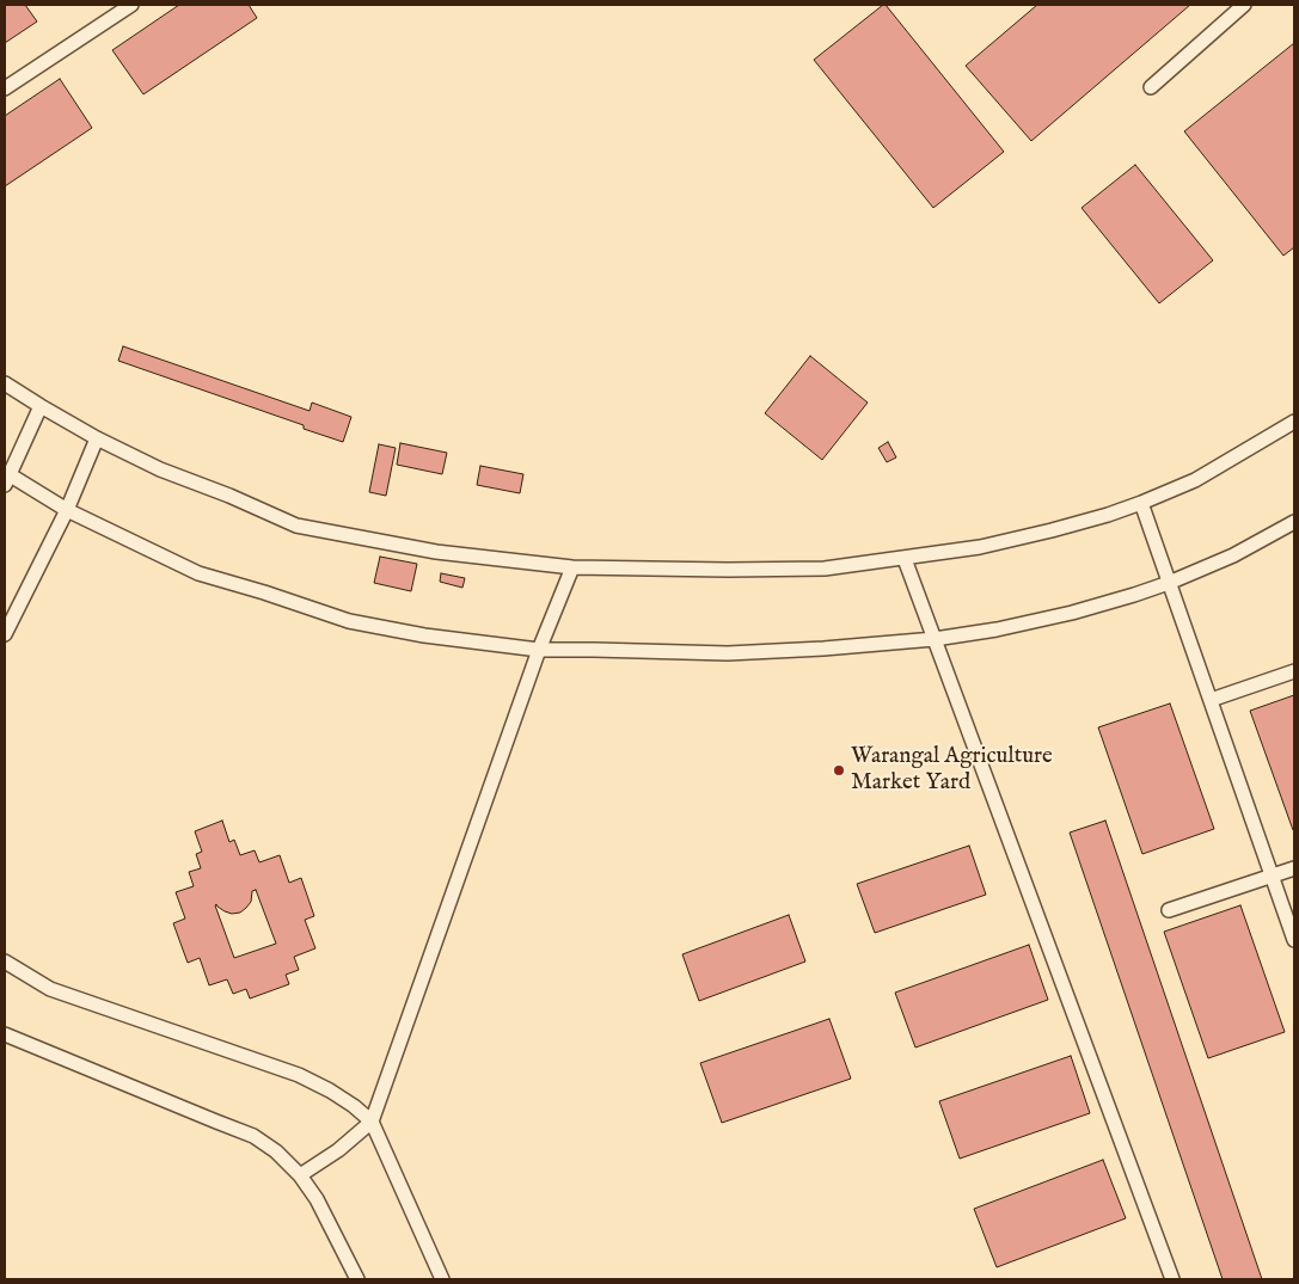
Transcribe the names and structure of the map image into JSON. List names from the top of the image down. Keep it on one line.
{"places":["Warangal Agriculture Market Yard"]}
